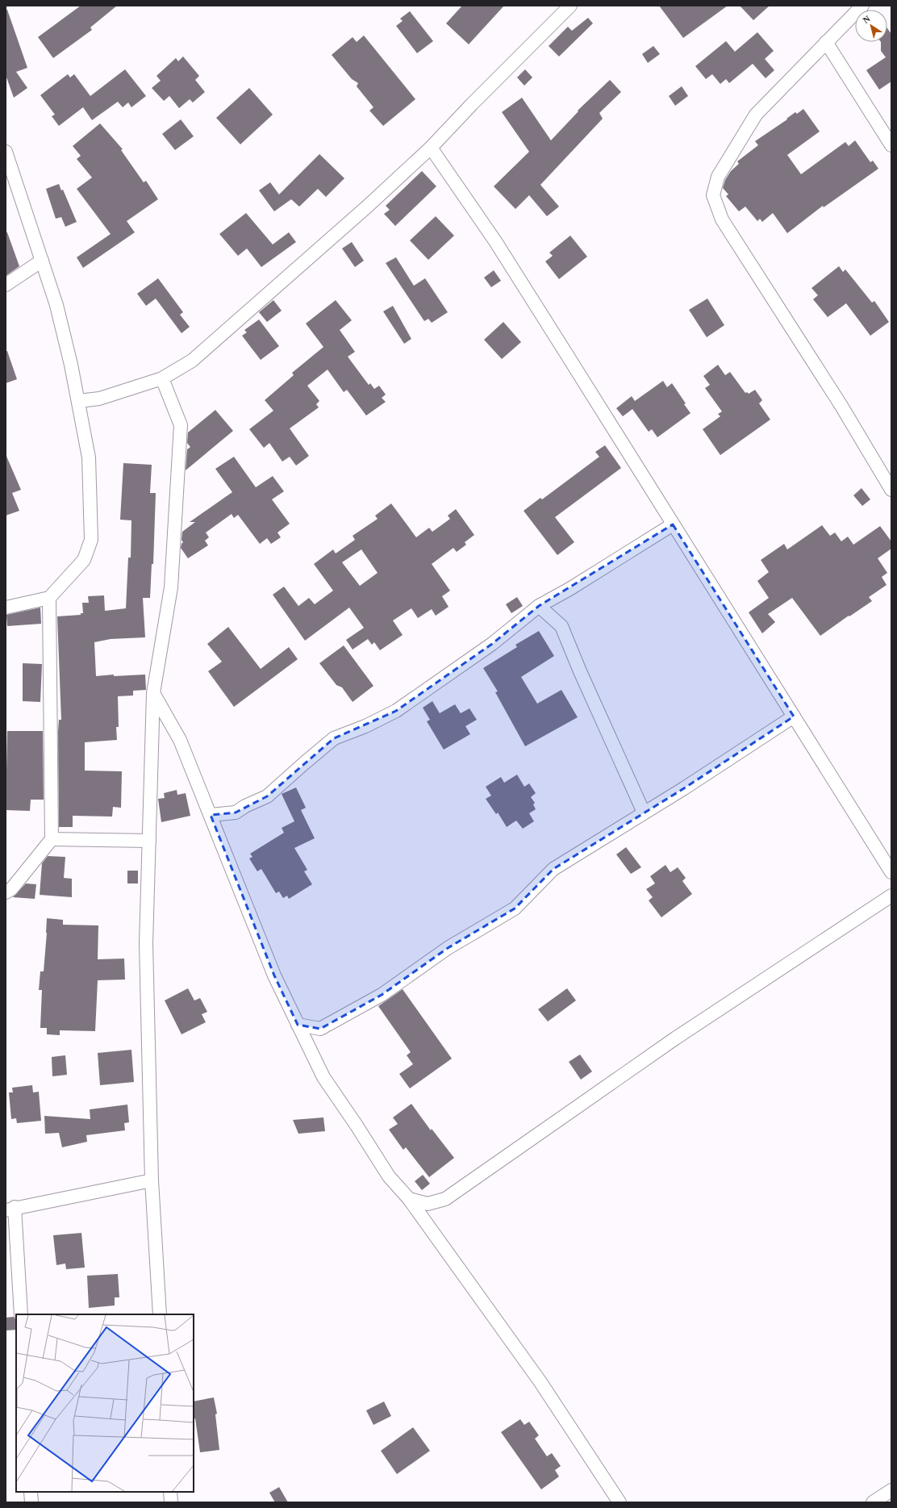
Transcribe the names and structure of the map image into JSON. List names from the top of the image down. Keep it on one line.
{"north":"top left"}
